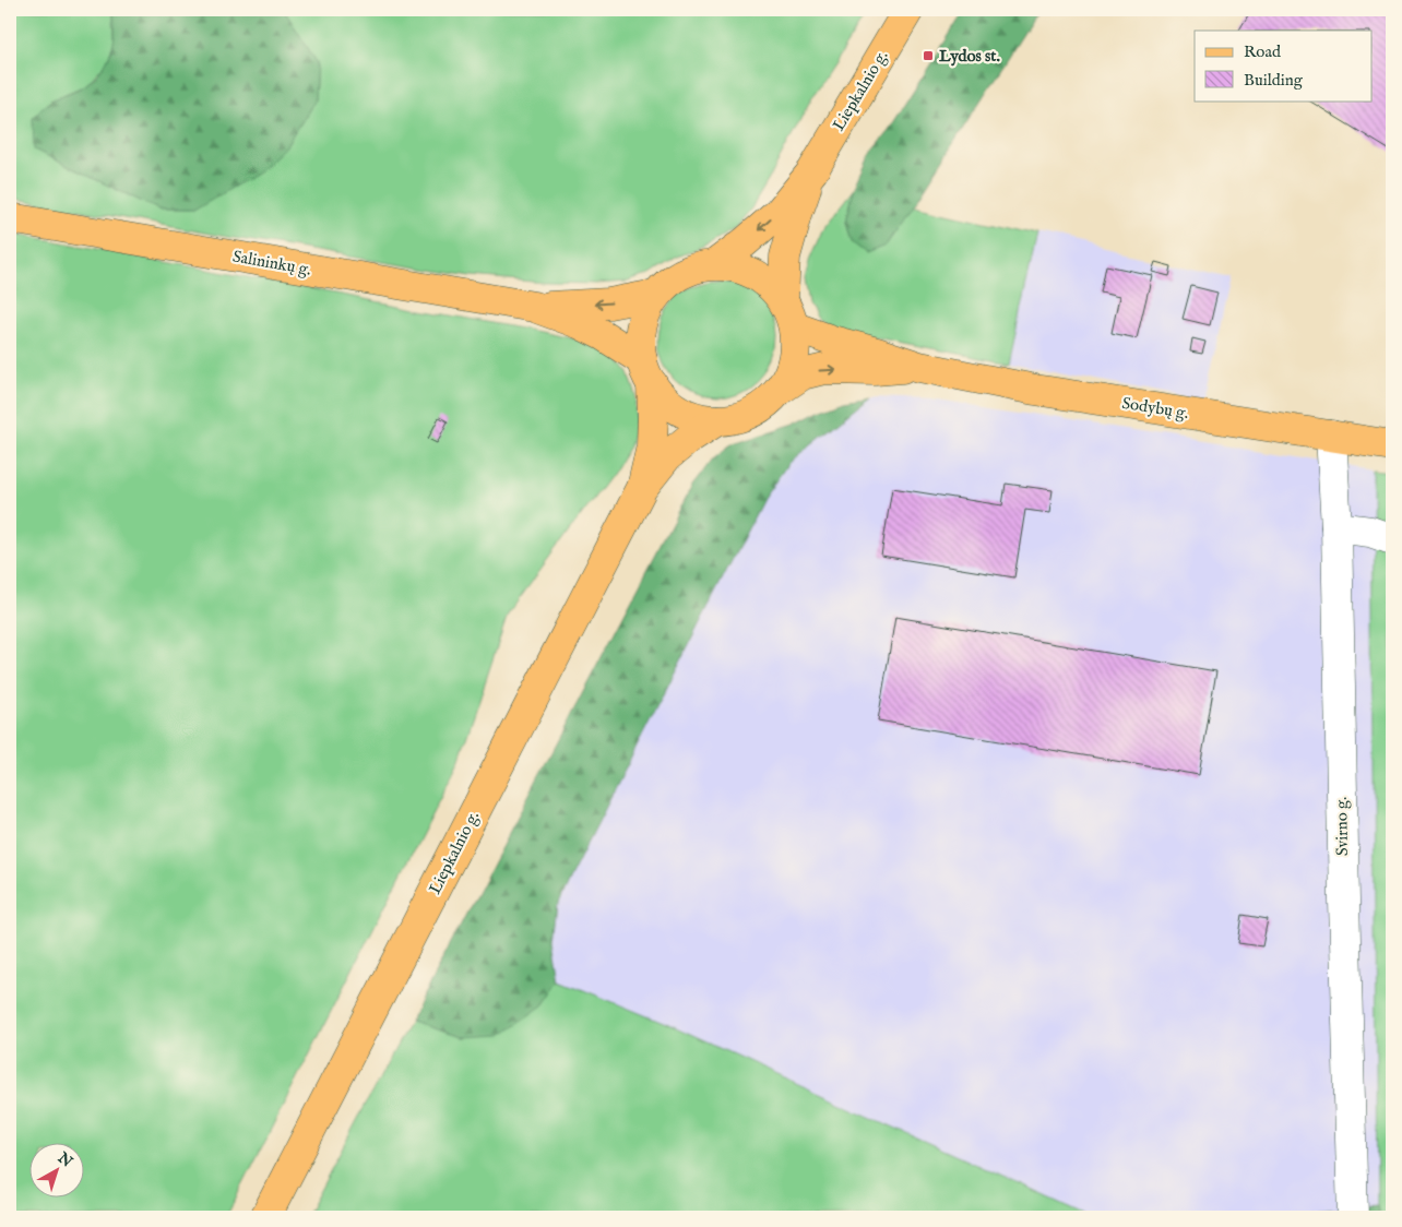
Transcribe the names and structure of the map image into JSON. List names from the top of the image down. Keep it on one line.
{"streets":{"main road":["Liepkalnio g.","Salininkų g.","Sodybų g."],"street":["Svirno g."]},"crossings":[["Salininkų g.","Sodybų g."],["Sodybų g.","Svirno g."]],"places":{"transit":["Lydos st."]},"legend":["Road","Building"],"north":"top right"}
